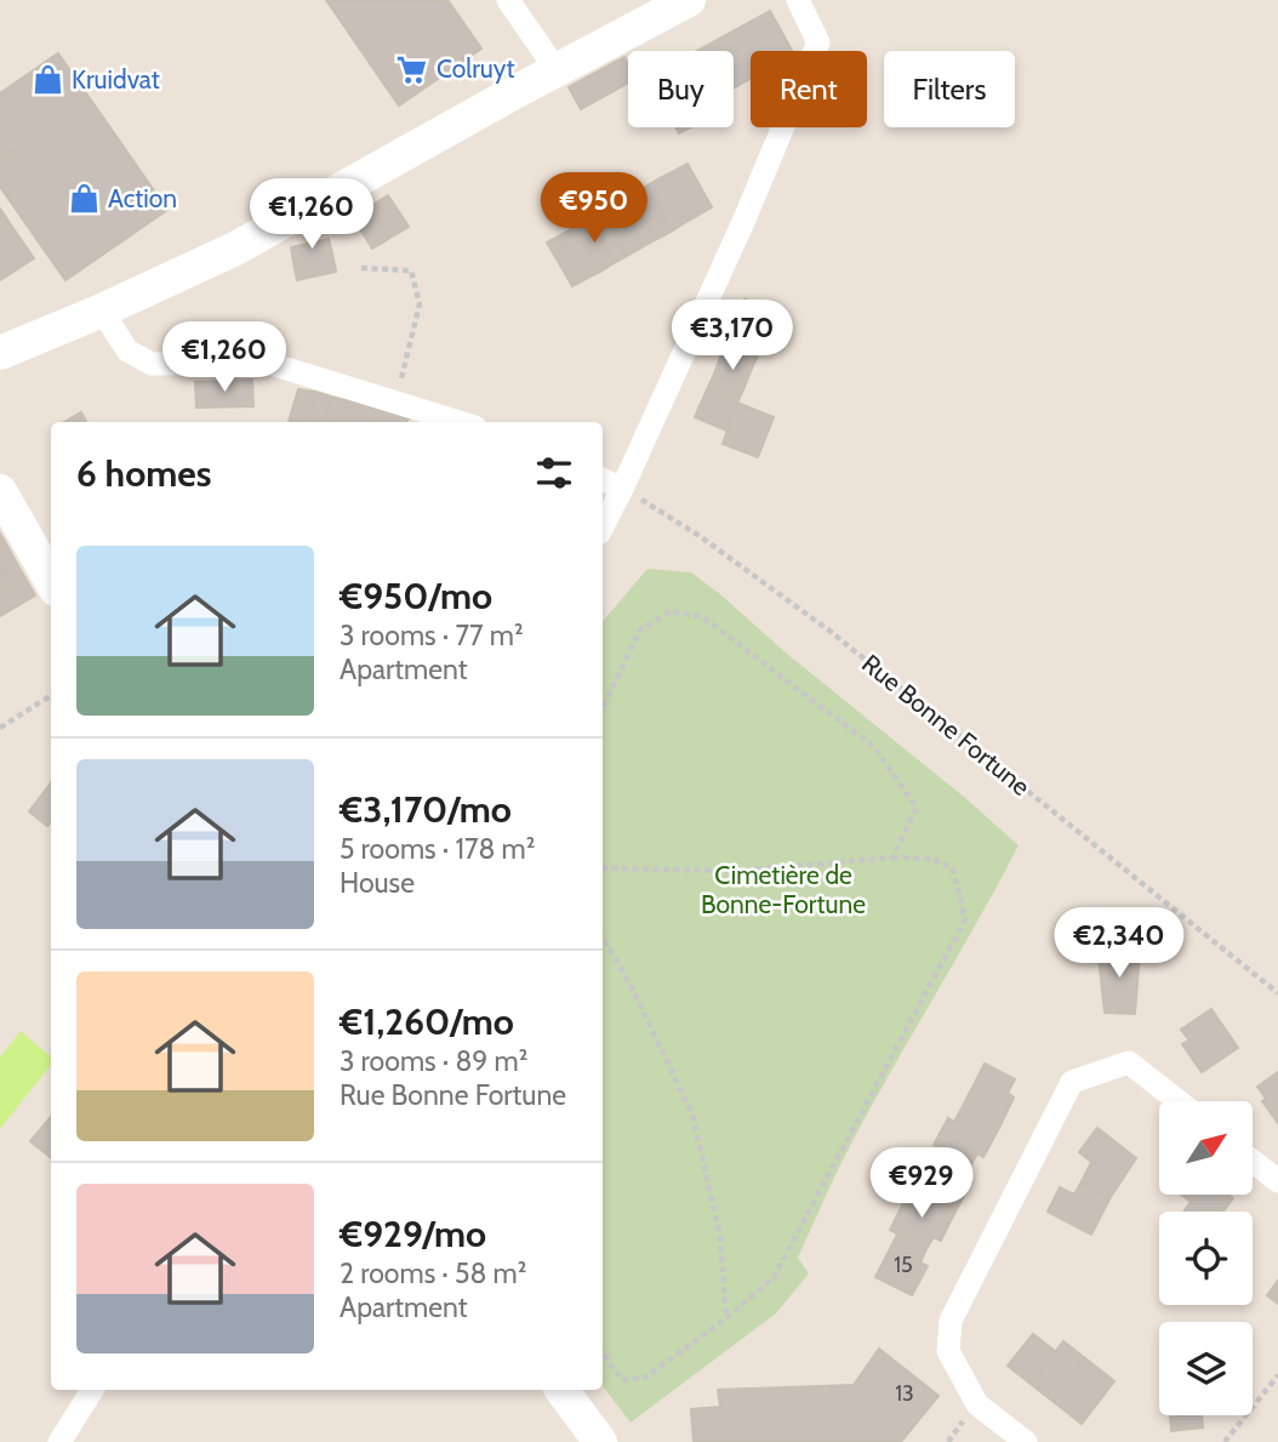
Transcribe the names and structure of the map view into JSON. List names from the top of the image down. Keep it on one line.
{"streets":{"path":["Rue Bonne Fortune"]},"parks":["Cimetière de Bonne-Fortune"],"places":{"supermarket":["Colruyt"],"shop":["Kruidvat","Action"]},"house_numbers":["15","13"],"north":"top right","page":{"chip":["Buy","Rent","Filters"],"price":["€950","€1,260","€3,170","€1,260","€2,340","€929"],"heading":"6 homes","list":[{"name":"€950/mo","note":"3 rooms · 77 m² · Apartment"},{"name":"€3,170/mo","note":"5 rooms · 178 m² · House"},{"name":"€1,260/mo","note":"3 rooms · 89 m² · Rue Bonne Fortune"},{"name":"€929/mo","note":"2 rooms · 58 m² · Apartment"}]}}
